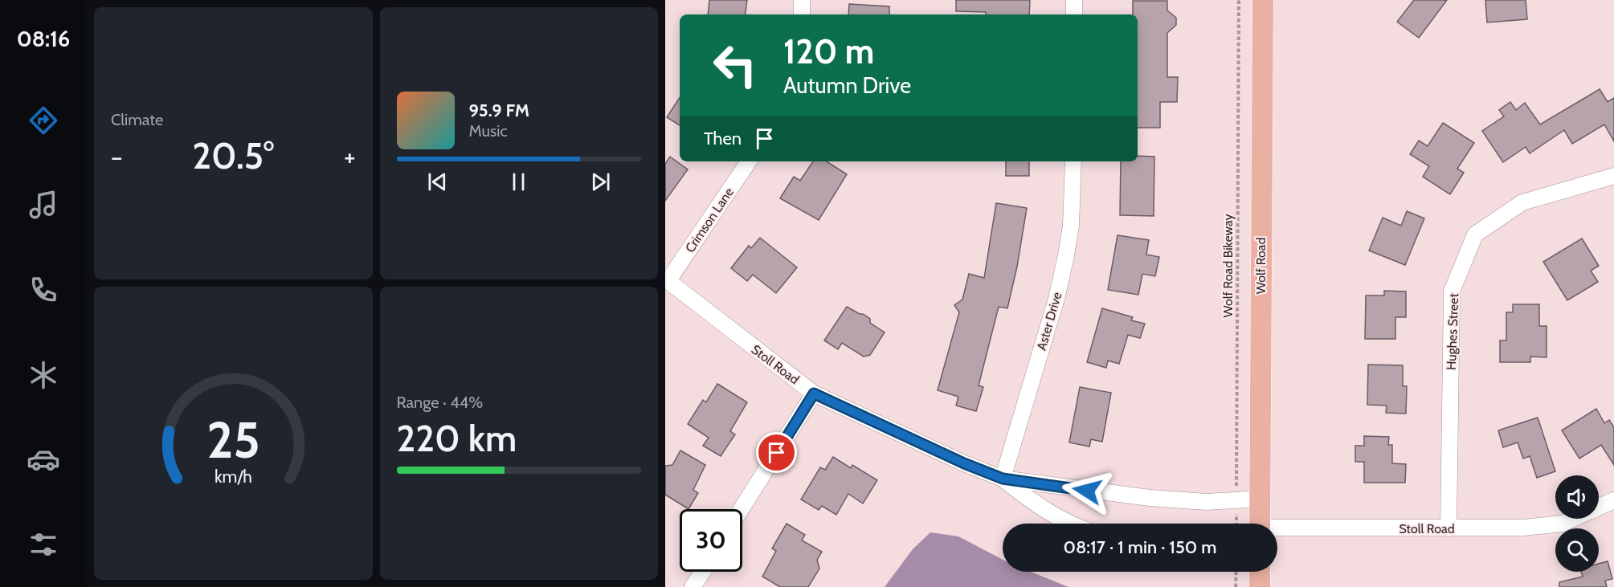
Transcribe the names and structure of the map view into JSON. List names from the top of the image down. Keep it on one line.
{"streets":{"main road":["Wolf Road"],"street":["Crimson Lane","Aster Drive","Hughes Street","Stoll Road"],"path":["Wolf Road Bikeway"]},"crossings":[["Crimson Lane","Stoll Road"],["Wolf Road Bikeway","Stoll Road"],["Wolf Road","Stoll Road"],["Aster Drive","Stoll Road"],["Hughes Street","Stoll Road"]],"page":{"tabs":"08:16","tile":["Climate",["Range · 44%","220 km"]],"turn":["120 m","Autumn Drive"],"song":["95.9 FM","Music"],"then":"Then","heat":["−","20.5°","+"],"limit":"30","trip":"08:17 · 1 min · 150 m","gauge":["25","km/h"]}}
